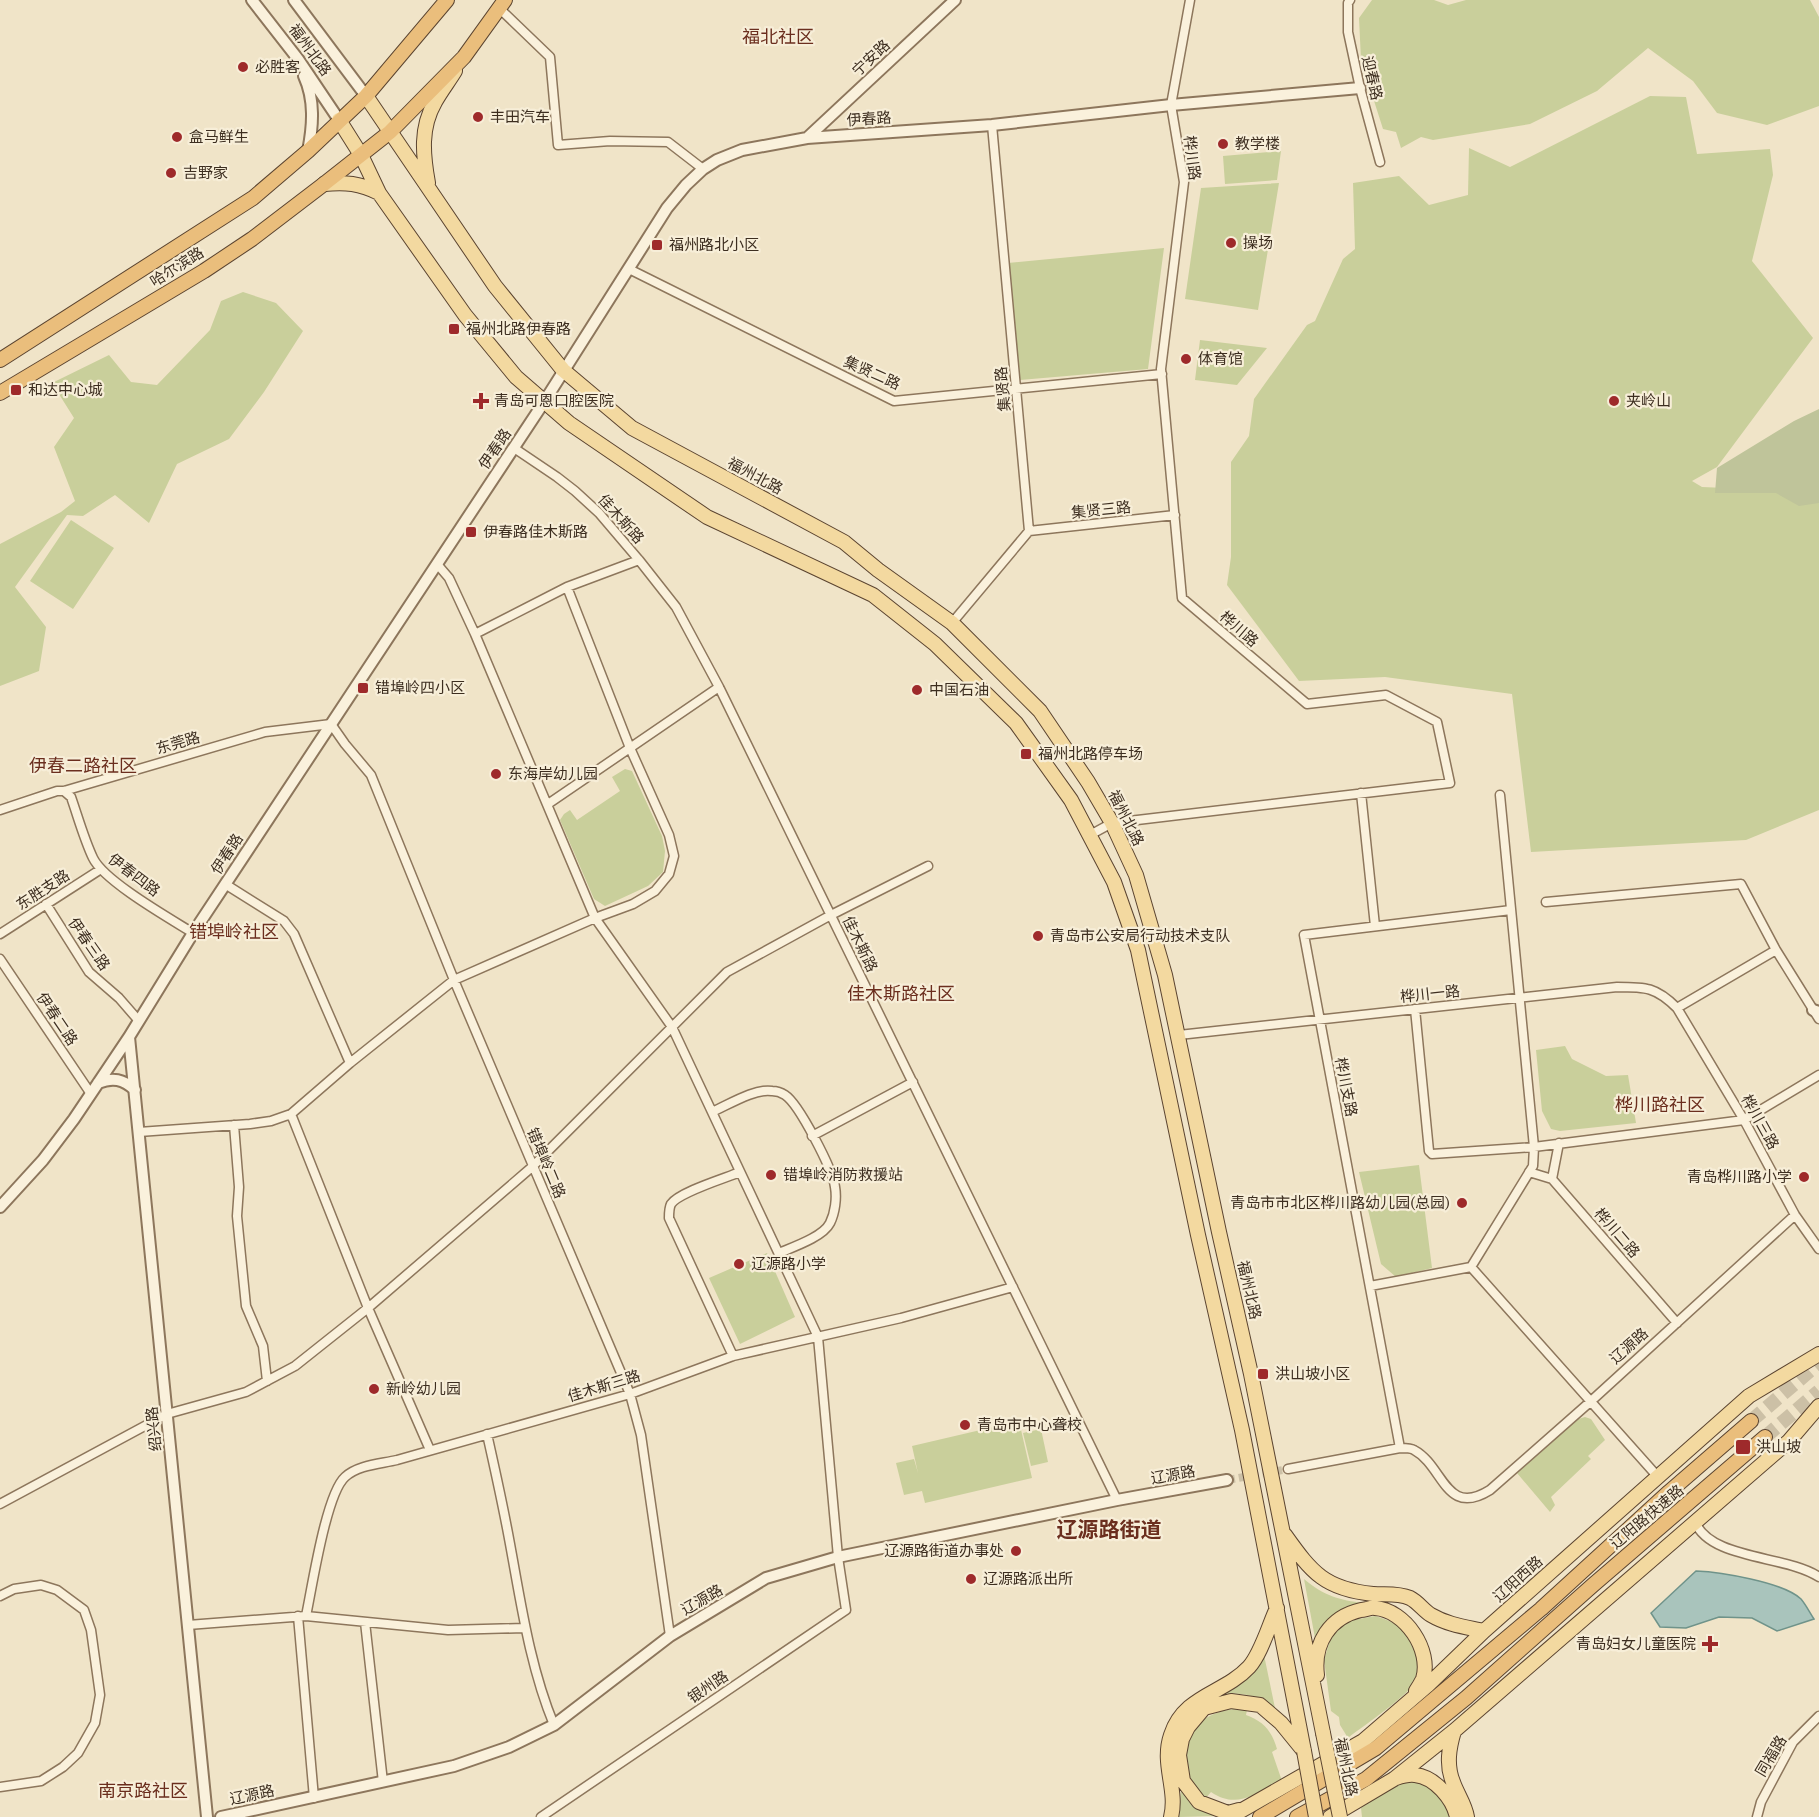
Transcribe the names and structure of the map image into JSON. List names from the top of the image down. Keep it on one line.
{"streets":{"highway":["哈尔滨路","辽阳路快速路"],"main road":["福州北路","辽阳西路"],"street":["宁安路","迎春路","伊春路","桦川路","集贤二路","集贤路","集贤三路","佳木斯路","东莞路","伊春四路","东胜支路","伊春三路","桦川一路","伊春二路","桦川支路","桦川三路","错埠岭二路","桦川二路","辽源路","佳木斯三路","绍兴路","银州路","同福路"]},"crossings":[["福州北路","伊春路"],["福州北路","桦川路"],["福州北路","哈尔滨路"],["福州北路","桦川一路"],["宁安路","伊春路"],["迎春路","伊春路"],["伊春路","桦川路"],["伊春路","集贤二路"],["伊春路","集贤路"],["伊春路","佳木斯路"],["伊春路","东莞路"],["伊春路","伊春四路"],["伊春路","伊春三路"],["伊春路","伊春二路"],["伊春路","错埠岭二路"],["伊春路","绍兴路"],["桦川路","集贤二路"],["桦川路","集贤三路"],["集贤二路","集贤路"],["集贤路","集贤三路"],["佳木斯路","辽源路"],["佳木斯路","佳木斯三路"],["东莞路","伊春四路"],["东莞路","错埠岭二路"],["伊春四路","东胜支路"],["东胜支路","伊春三路"],["桦川一路","桦川支路"],["桦川一路","桦川三路"],["桦川支路","辽源路"],["桦川三路","辽源路"],["错埠岭二路","辽源路"],["错埠岭二路","佳木斯三路"],["桦川二路","辽源路"],["辽源路","佳木斯三路"],["辽源路","银州路"]],"districts":["福北社区","伊春二路社区","错埠岭社区","佳木斯路社区","桦川路社区","辽源路街道","南京路社区"],"places":{"other":["必胜客","丰田汽车","盒马鲜生","教学楼","吉野家","操场","体育馆","夹岭山","中国石油","东海岸幼儿园","青岛市公安局行动技术支队","错埠岭消防救援站","青岛桦川路小学","青岛市市北区桦川路幼儿园(总园)","辽源路小学","新岭幼儿园","青岛市中心聋校","辽源路街道办事处","辽源路派出所"],"transit":["福州路北小区","福州北路伊春路","和达中心城","伊春路佳木斯路","错埠岭四小区","福州北路停车场","洪山坡小区","洪山坡"],"health":["青岛可恩口腔医院","青岛妇女儿童医院"]}}
